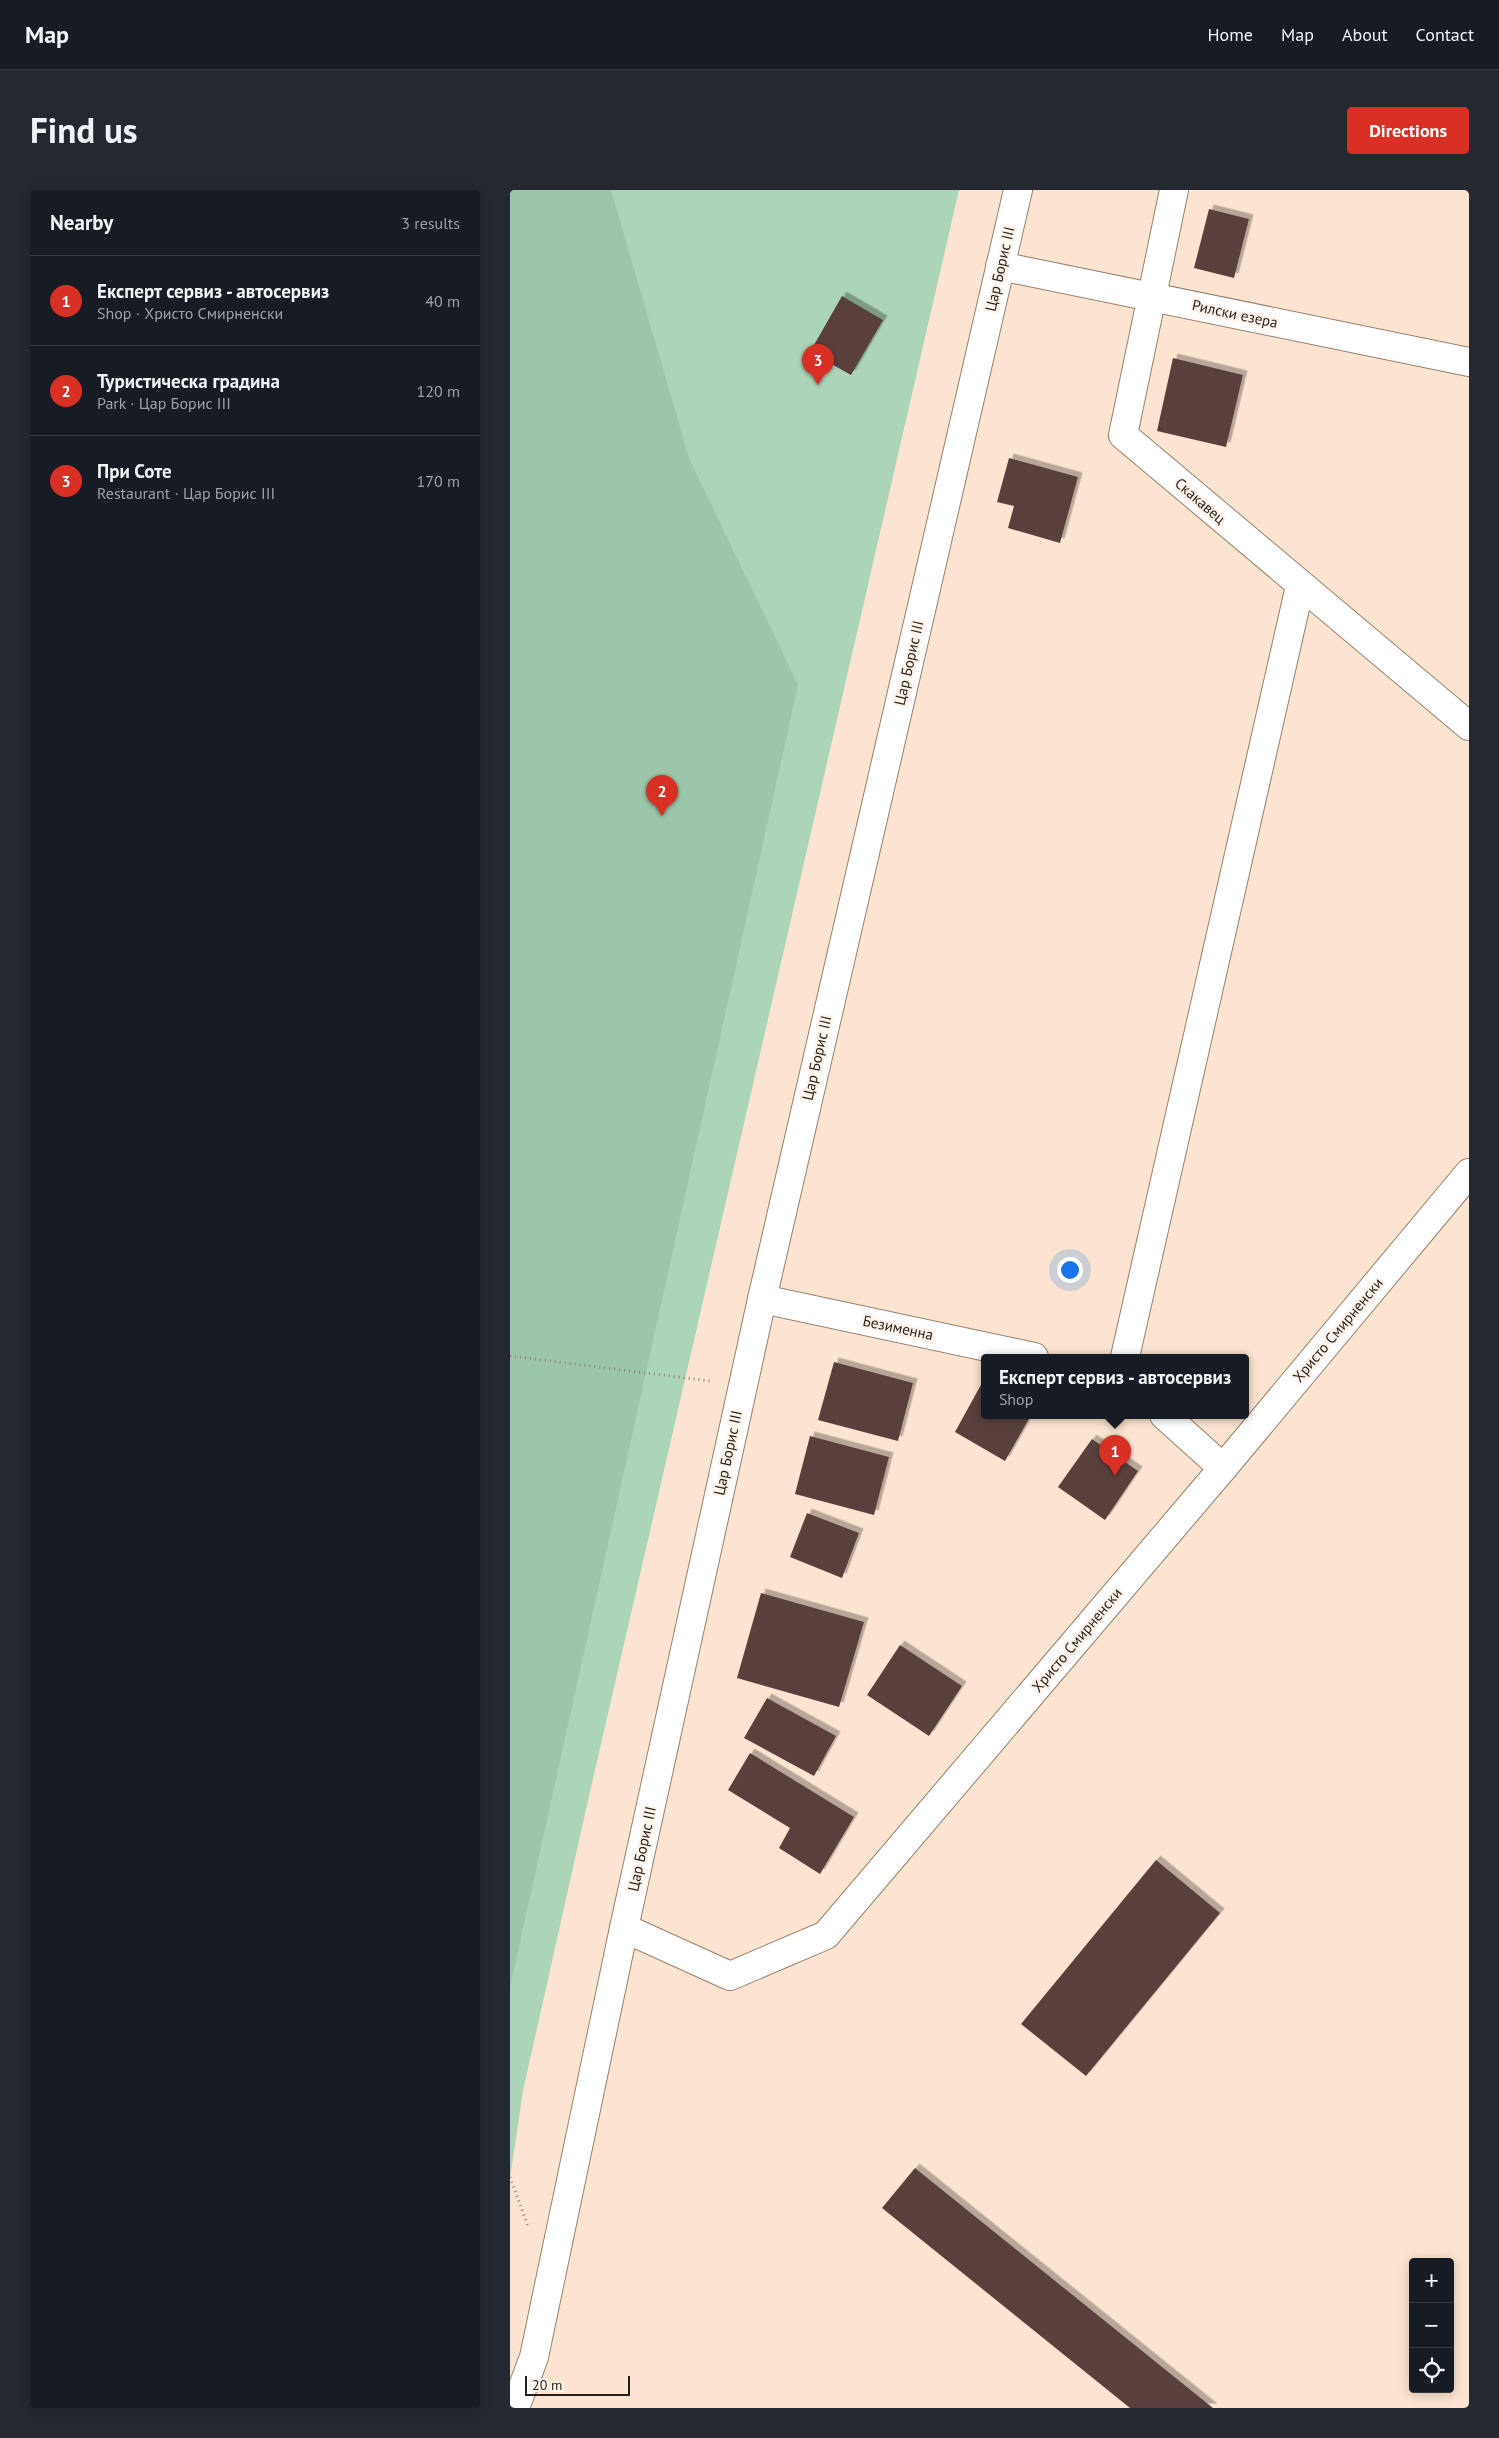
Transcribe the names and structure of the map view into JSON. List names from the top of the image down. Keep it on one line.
{"streets":{"street":["Цар Борис III","Рилски езера","Скакавец","Безименна","Христо Смирненски"]},"crossings":[["Цар Борис III","Рилски езера"],["Цар Борис III","Безименна"],["Цар Борис III","Христо Смирненски"],["Рилски езера","Скакавец"]],"scale_bar":"20 m","page":{"header":"Map","nav":["Home","Map","About","Contact"],"title":"Find us","buttons":"Directions","heading":["Nearby","3 results"],"list":[{"mark":"1","name":"Експерт сервиз - автосервиз","note":"Shop · Христо Смирненски","value":"40 m"},{"mark":"2","name":"Туристическа градина","note":"Park · Цар Борис III","value":"120 m"},{"mark":"3","name":"При Соте","note":"Restaurant · Цар Борис III","value":"170 m"}],"pins":["3","2","1"],"popup":["Експерт сервиз - автосервиз","Shop"],"map_buttons":["+","−"],"scale":"20 m"}}
